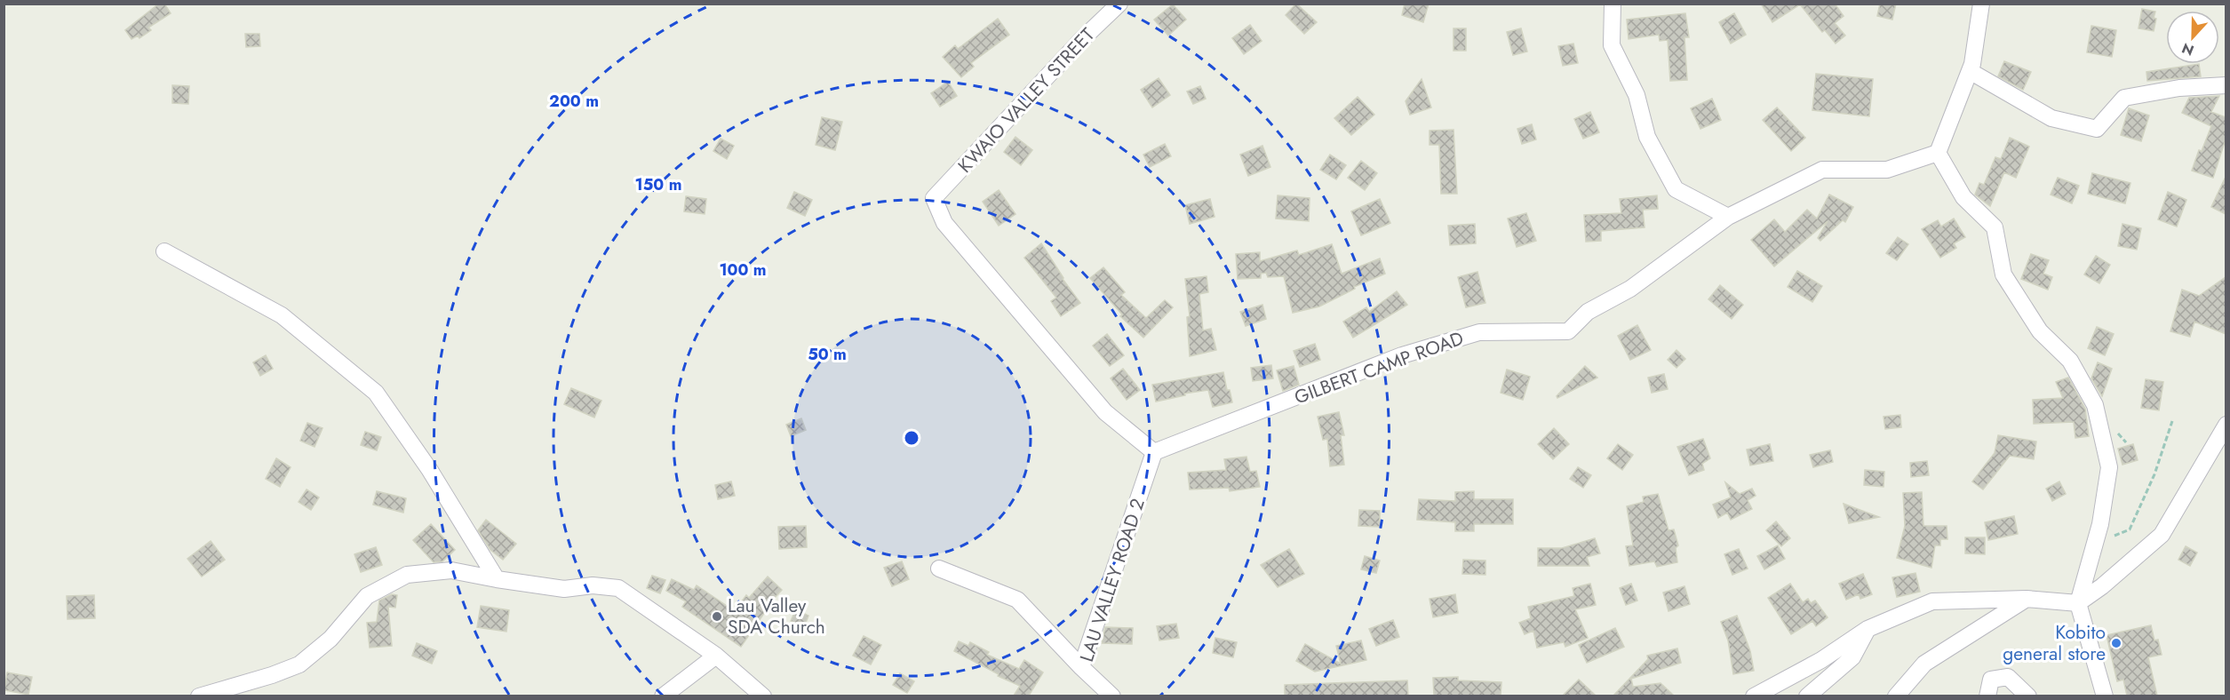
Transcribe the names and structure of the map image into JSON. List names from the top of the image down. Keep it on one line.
{"streets":{"street":["KWAIO VALLEY STREET","GILBERT CAMP ROAD","LAU VALLEY ROAD 2"]},"crossings":[["KWAIO VALLEY STREET","GILBERT CAMP ROAD"],["KWAIO VALLEY STREET","LAU VALLEY ROAD 2"],["GILBERT CAMP ROAD","LAU VALLEY ROAD 2"]],"places":["Lau Valley SDA Church","Kobito general store"],"north":"bottom","rings":["200 m","150 m","100 m","50 m"]}
